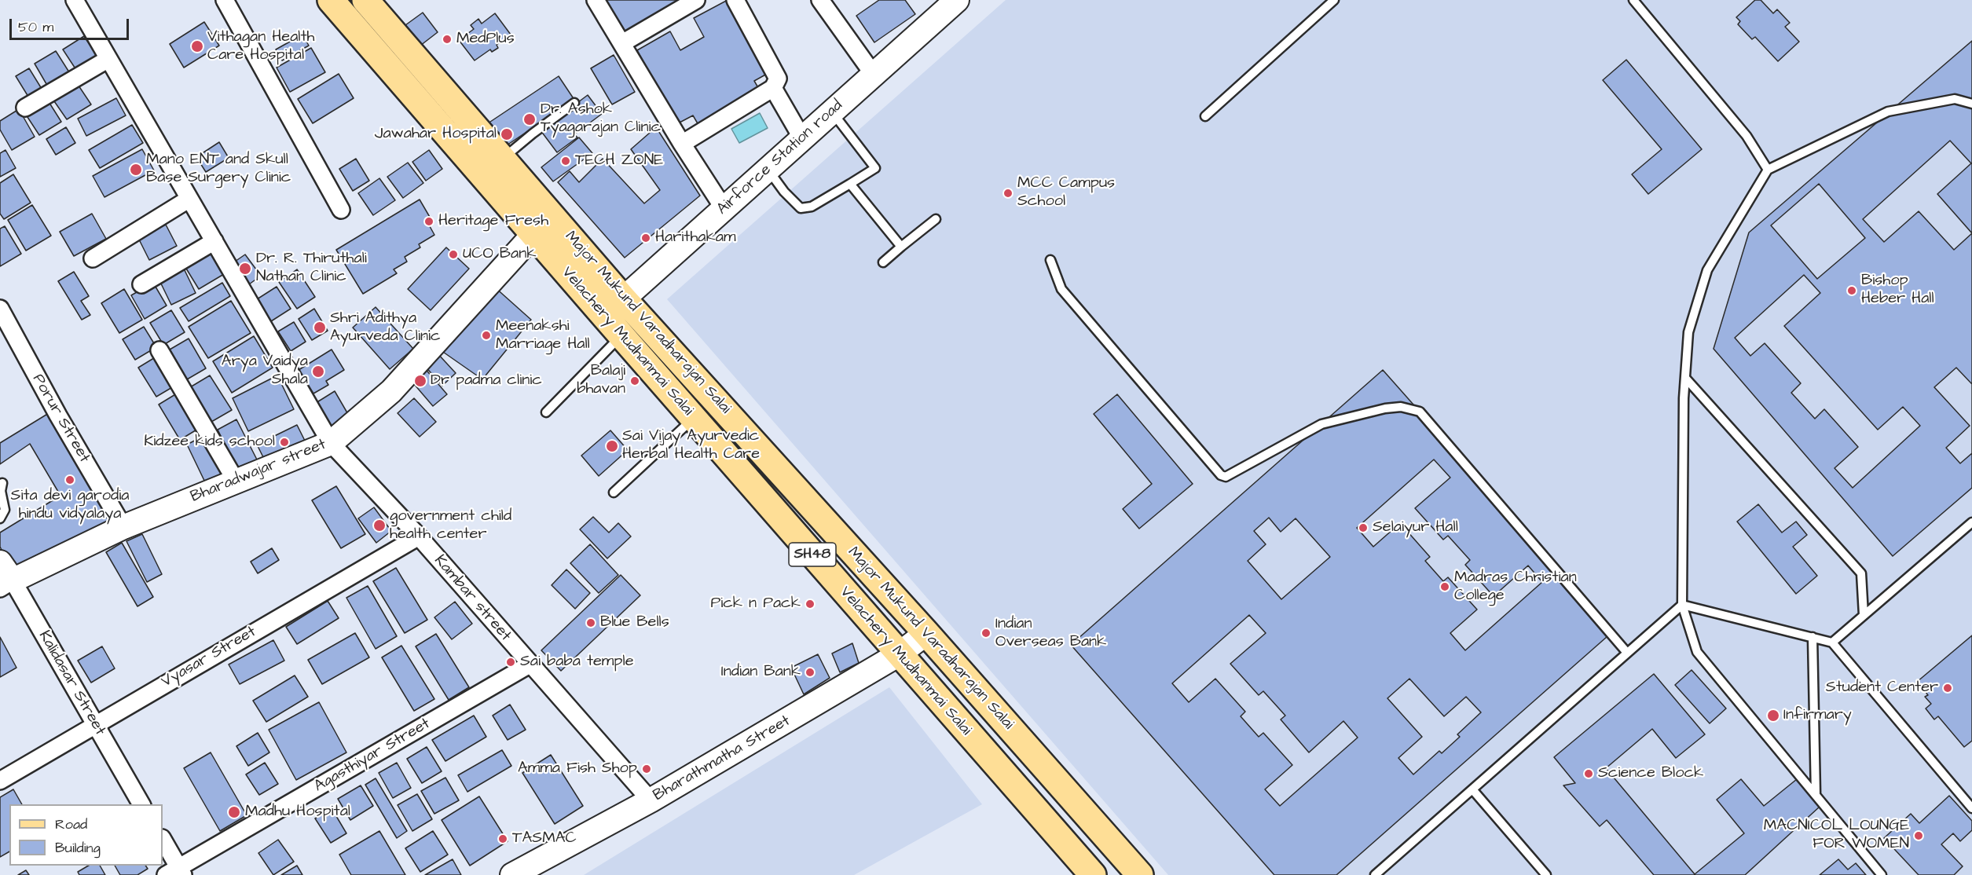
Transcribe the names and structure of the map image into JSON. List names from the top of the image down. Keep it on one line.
{"streets":{"main road":["Major Mukund Varadharajan Salai","Velachery Mudhanmai Salai","SH48"],"street":["Airforce Station road","Porur Street","Bharadwajar street","Kambar street","Vyasar Street","Kalidasar Street","Agasthiyar Street","Bharathmatha Street"]},"crossings":[["Airforce Station road","Major Mukund Varadharajan Salai"],["Airforce Station road","Velachery Mudhanmai Salai"],["Major Mukund Varadharajan Salai","Bharadwajar street"],["Major Mukund Varadharajan Salai","Bharathmatha Street"],["Velachery Mudhanmai Salai","Bharadwajar street"],["Velachery Mudhanmai Salai","SH48"],["Velachery Mudhanmai Salai","Bharathmatha Street"],["Porur Street","Bharadwajar street"],["Bharadwajar street","SH48"],["Bharadwajar street","Kambar street"],["Bharadwajar street","Kalidasar Street"],["Kambar street","Vyasar Street"],["Kambar street","Agasthiyar Street"],["Kambar street","Bharathmatha Street"],["Vyasar Street","Kalidasar Street"]],"places":["MedPlus","Vithagan Health Care Hospital","Dr. Ashok Tyagarajan Clinic","Jawahar Hospital","TECH ZONE","Mano ENT and Skull Base Surgery Clinic","MCC Campus School","Heritage Fresh","Harithakam","UCO Bank","Dr. R. Thiruthali Nathan Clinic","Bishop Heber Hall","Shri Adithya Ayurveda Clinic","Meenakshi Marriage Hall","Arya Vaidya Shala","Dr padma clinic","Balaji bhavan","Kidzee kids school","Sai Vijay Ayurvedic Herbal Health Care","Sita devi garodia hindu vidyalaya","government child health center","Selaiyur Hall","Madras Christian College","Pick n Pack","Blue Bells","Indian Overseas Bank","Sai baba temple","Indian Bank","Student Center","Infirmary","Amma Fish Shop","Science Block","Madhu Hospital","MACNICOL LOUNGE FOR WOMEN","TASMAC"],"legend":["Road","Building"],"scale_bar":"50 m"}
